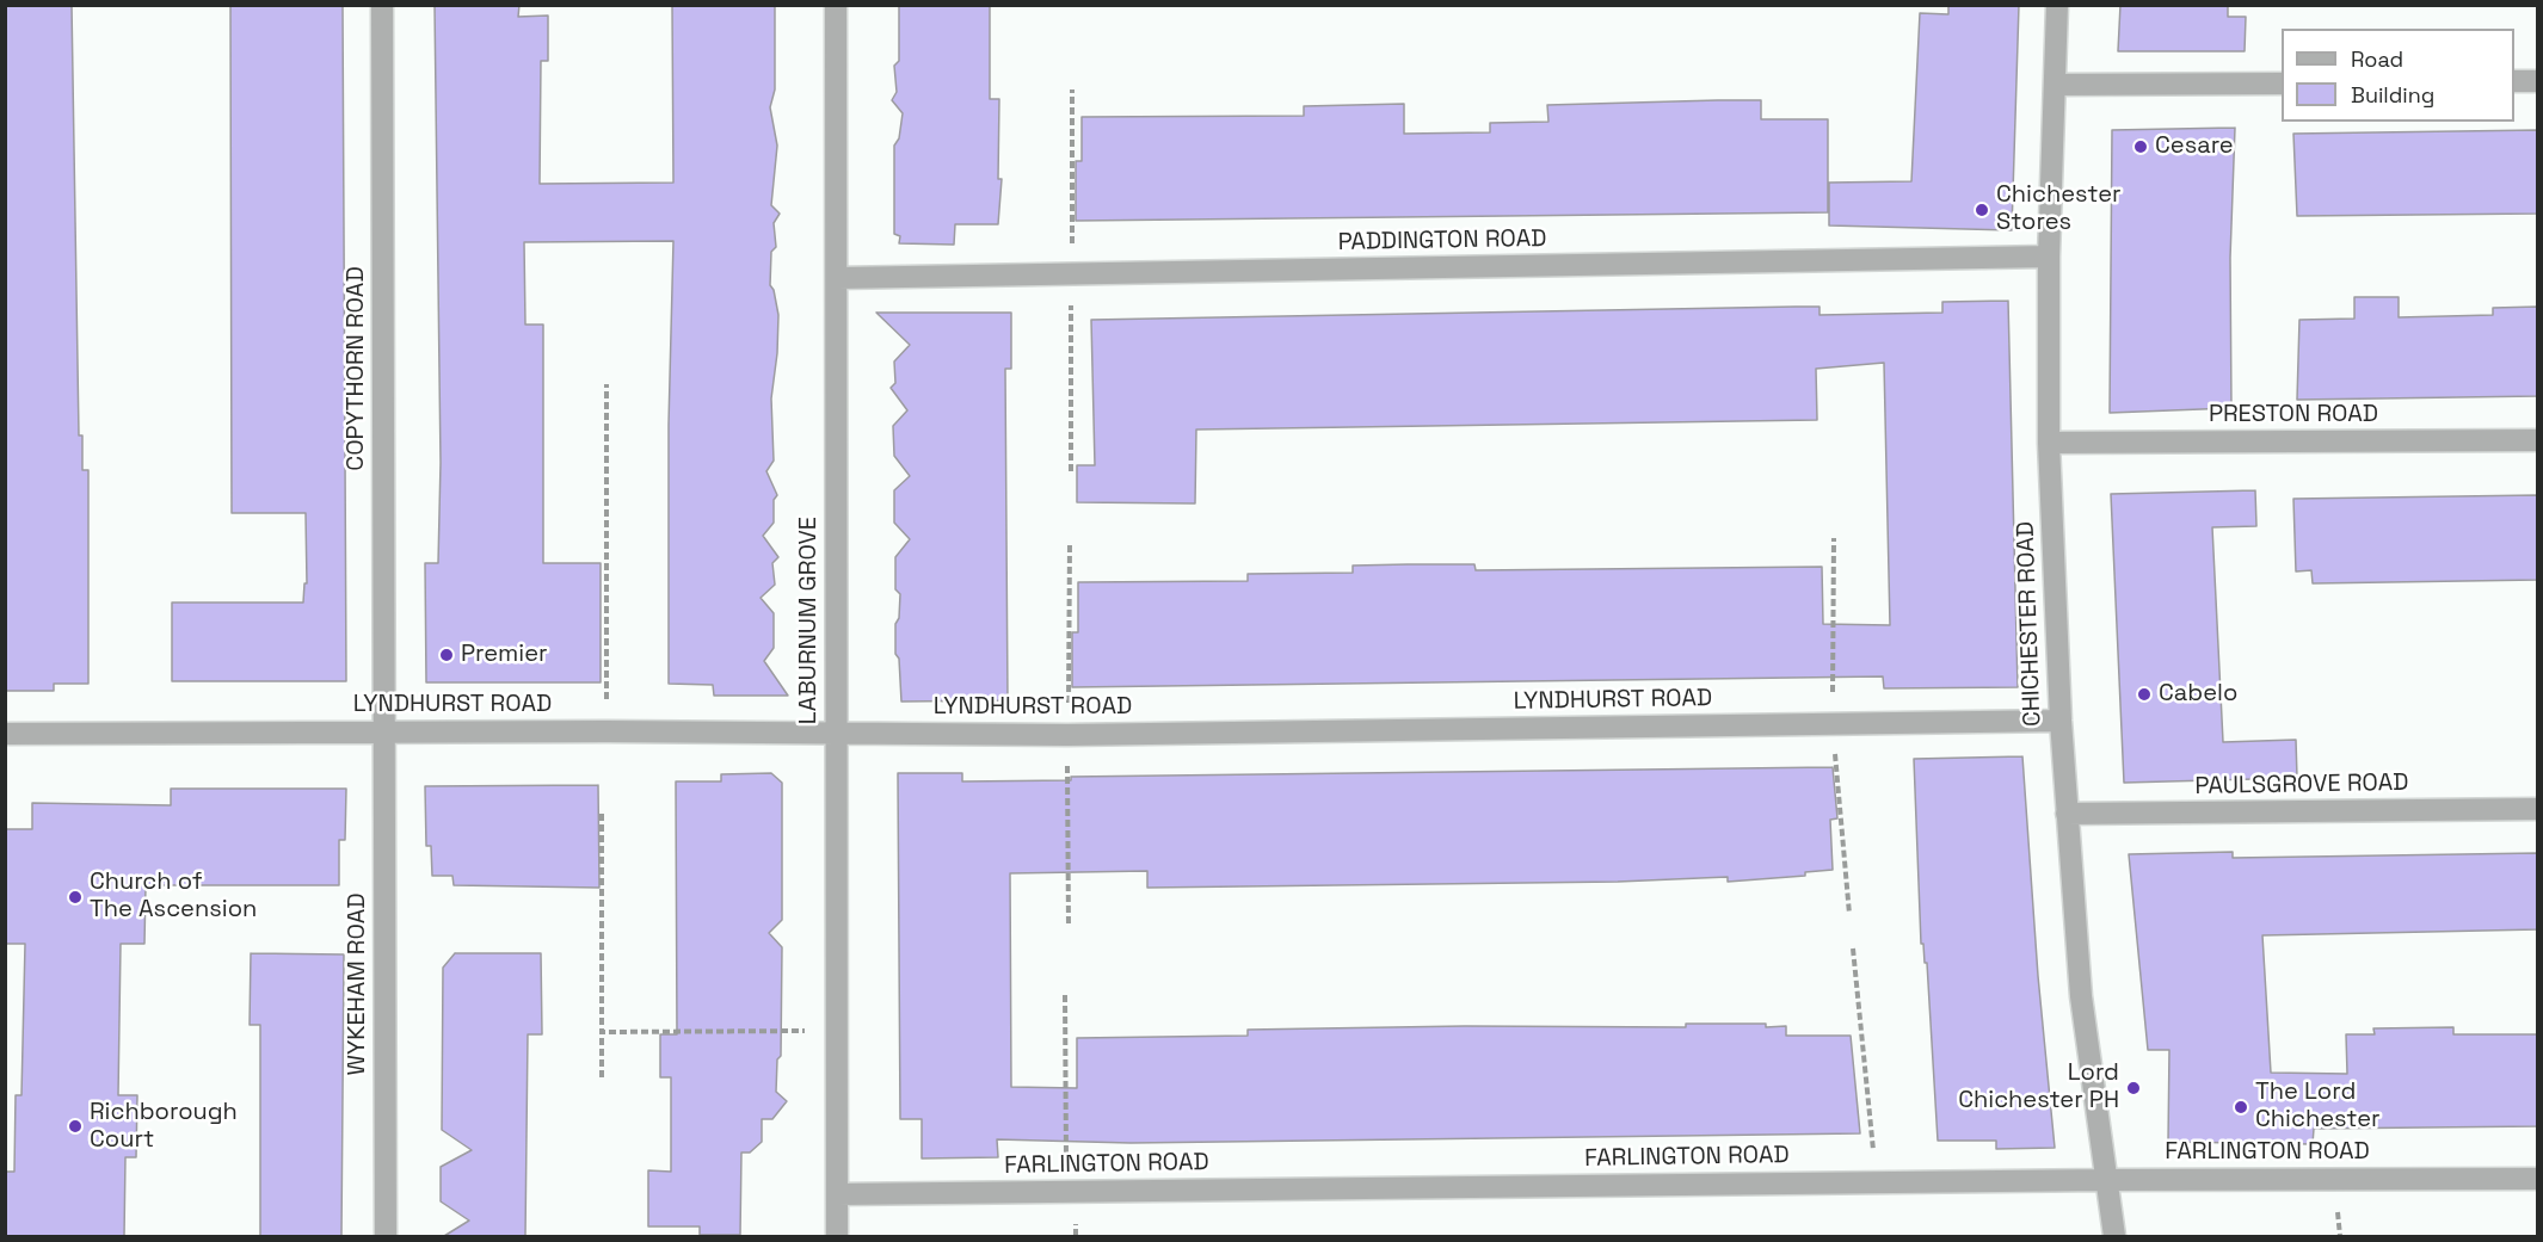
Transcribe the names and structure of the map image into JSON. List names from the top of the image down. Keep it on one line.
{"streets":{"street":["PADDINGTON ROAD","COPYTHORN ROAD","PRESTON ROAD","LABURNUM GROVE","CHICHESTER ROAD","LYNDHURST ROAD","PAULSGROVE ROAD","WYKEHAM ROAD","FARLINGTON ROAD"]},"crossings":[["PADDINGTON ROAD","LABURNUM GROVE"],["PADDINGTON ROAD","CHICHESTER ROAD"],["COPYTHORN ROAD","LYNDHURST ROAD"],["COPYTHORN ROAD","WYKEHAM ROAD"],["PRESTON ROAD","CHICHESTER ROAD"],["LABURNUM GROVE","LYNDHURST ROAD"],["LABURNUM GROVE","FARLINGTON ROAD"],["CHICHESTER ROAD","LYNDHURST ROAD"],["CHICHESTER ROAD","PAULSGROVE ROAD"],["CHICHESTER ROAD","FARLINGTON ROAD"],["LYNDHURST ROAD","WYKEHAM ROAD"]],"places":["Cesare","Chichester Stores","Premier","Cabelo","Church of The Ascension","Lord Chichester PH","The Lord Chichester","Richborough Court"],"legend":["Road","Building"]}
